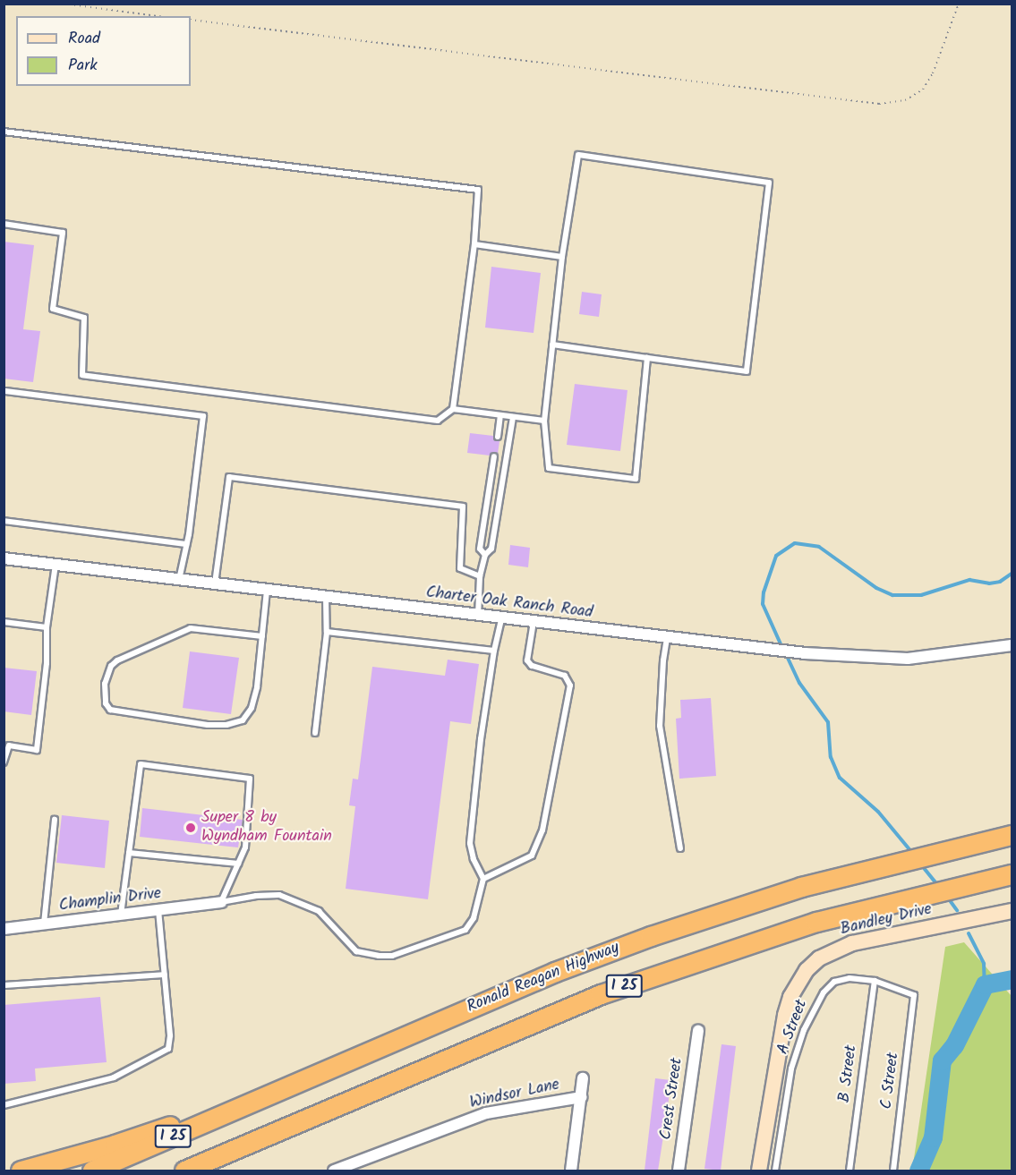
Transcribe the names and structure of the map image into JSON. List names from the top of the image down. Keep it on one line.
{"streets":{"highway":["Ronald Reagan Highway","I 25"],"street":["Charter Oak Ranch Road","Champlin Drive","Bandley Drive","Windsor Lane","Crest Street"],"lane":["A Street","B Street","C Street"]},"crossings":[["A Street","B Street"],["A Street","C Street"]],"places":["Super 8 by Wyndham Fountain"],"legend":["Road","Park"]}
